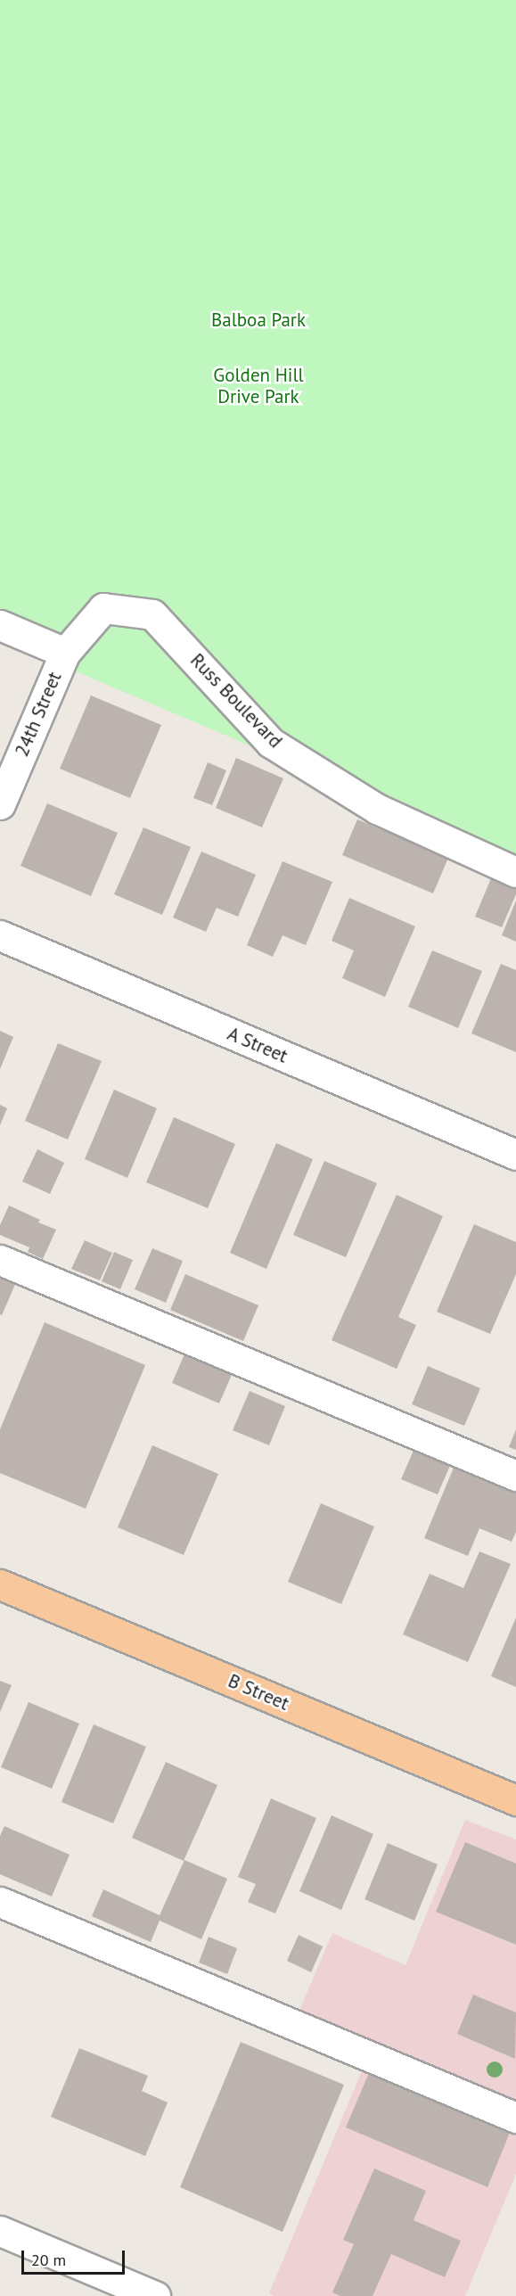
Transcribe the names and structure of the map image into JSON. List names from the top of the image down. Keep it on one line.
{"streets":{"main road":["B Street"],"street":["Russ Boulevard","24th Street","A Street"]},"crossings":[["Russ Boulevard","24th Street"]],"parks":["Balboa Park","Golden Hill Drive Park"],"scale_bar":"20 m"}
